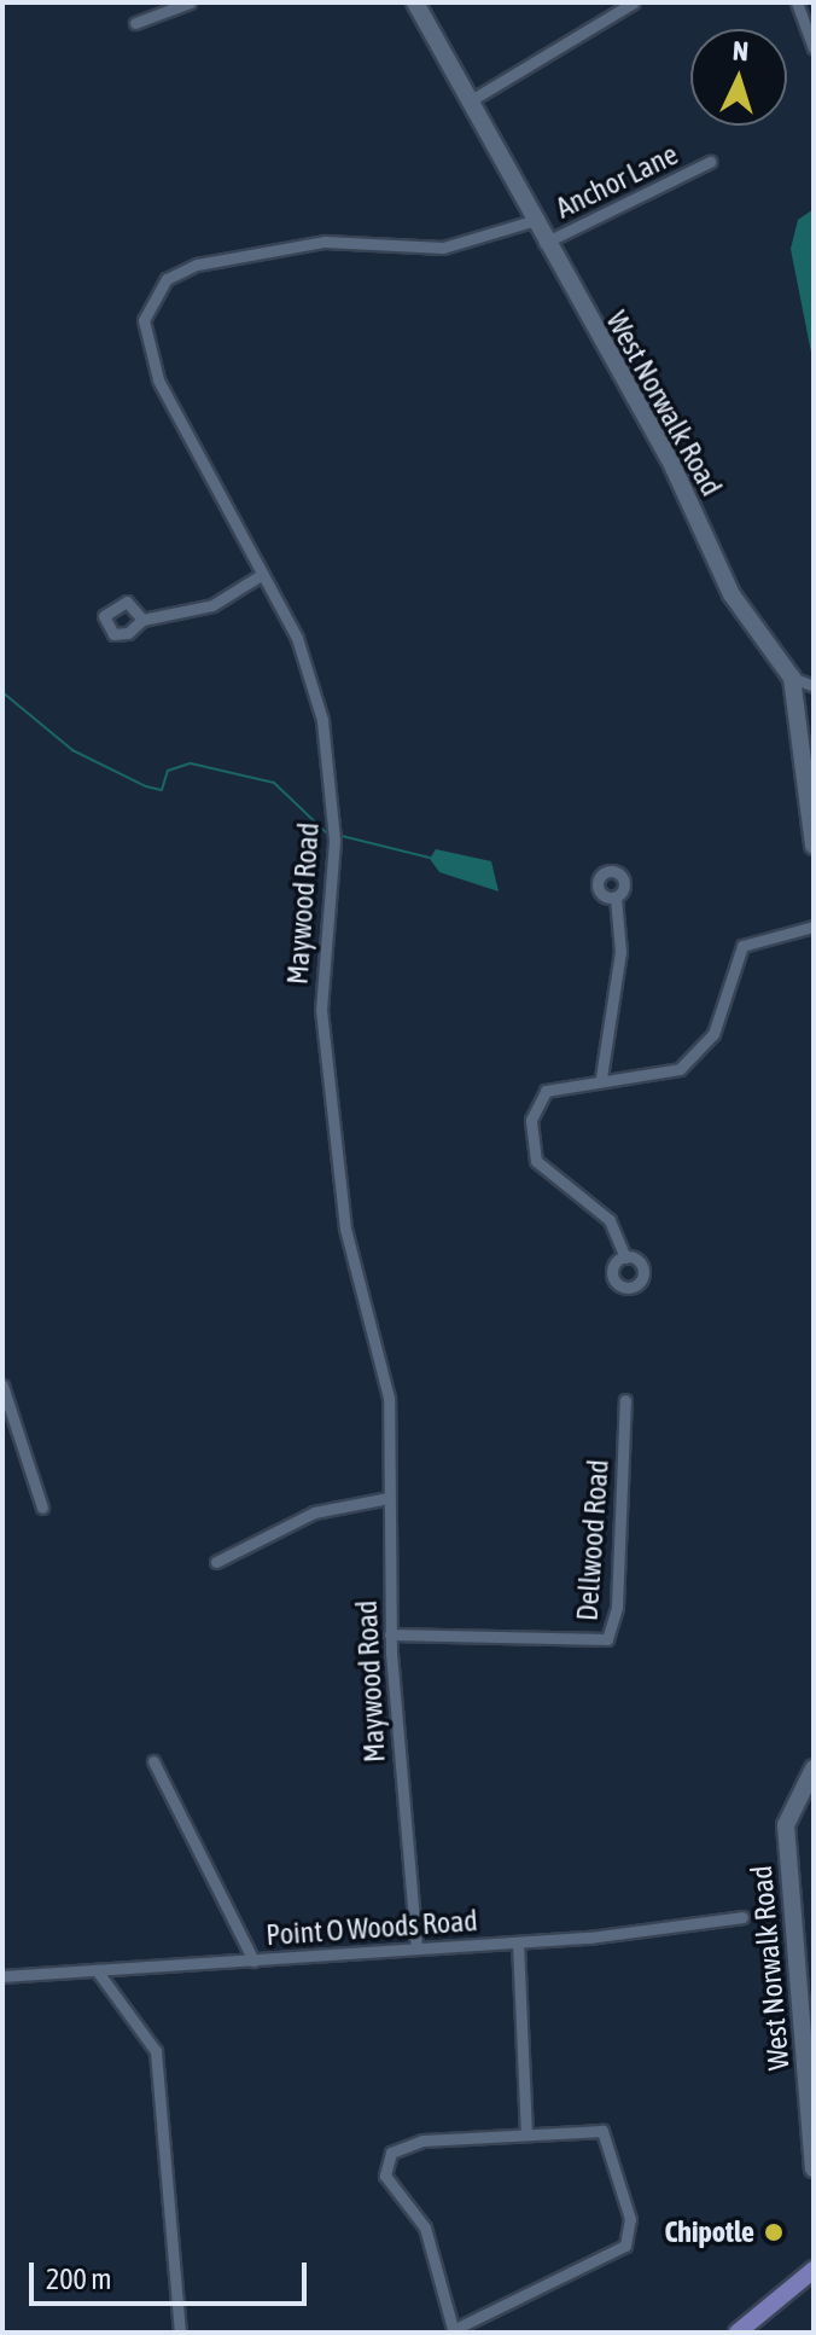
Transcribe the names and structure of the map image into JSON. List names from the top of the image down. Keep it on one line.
{"streets":{"main road":["West Norwalk Road"],"street":["Anchor Lane","Maywood Road","Dellwood Road","Point O Woods Road"]},"crossings":[["Anchor Lane","West Norwalk Road"],["West Norwalk Road","Maywood Road"],["Maywood Road","Dellwood Road"],["Maywood Road","Point O Woods Road"]],"places":["Chipotle"],"scale_bar":"200 m","north":"top"}
